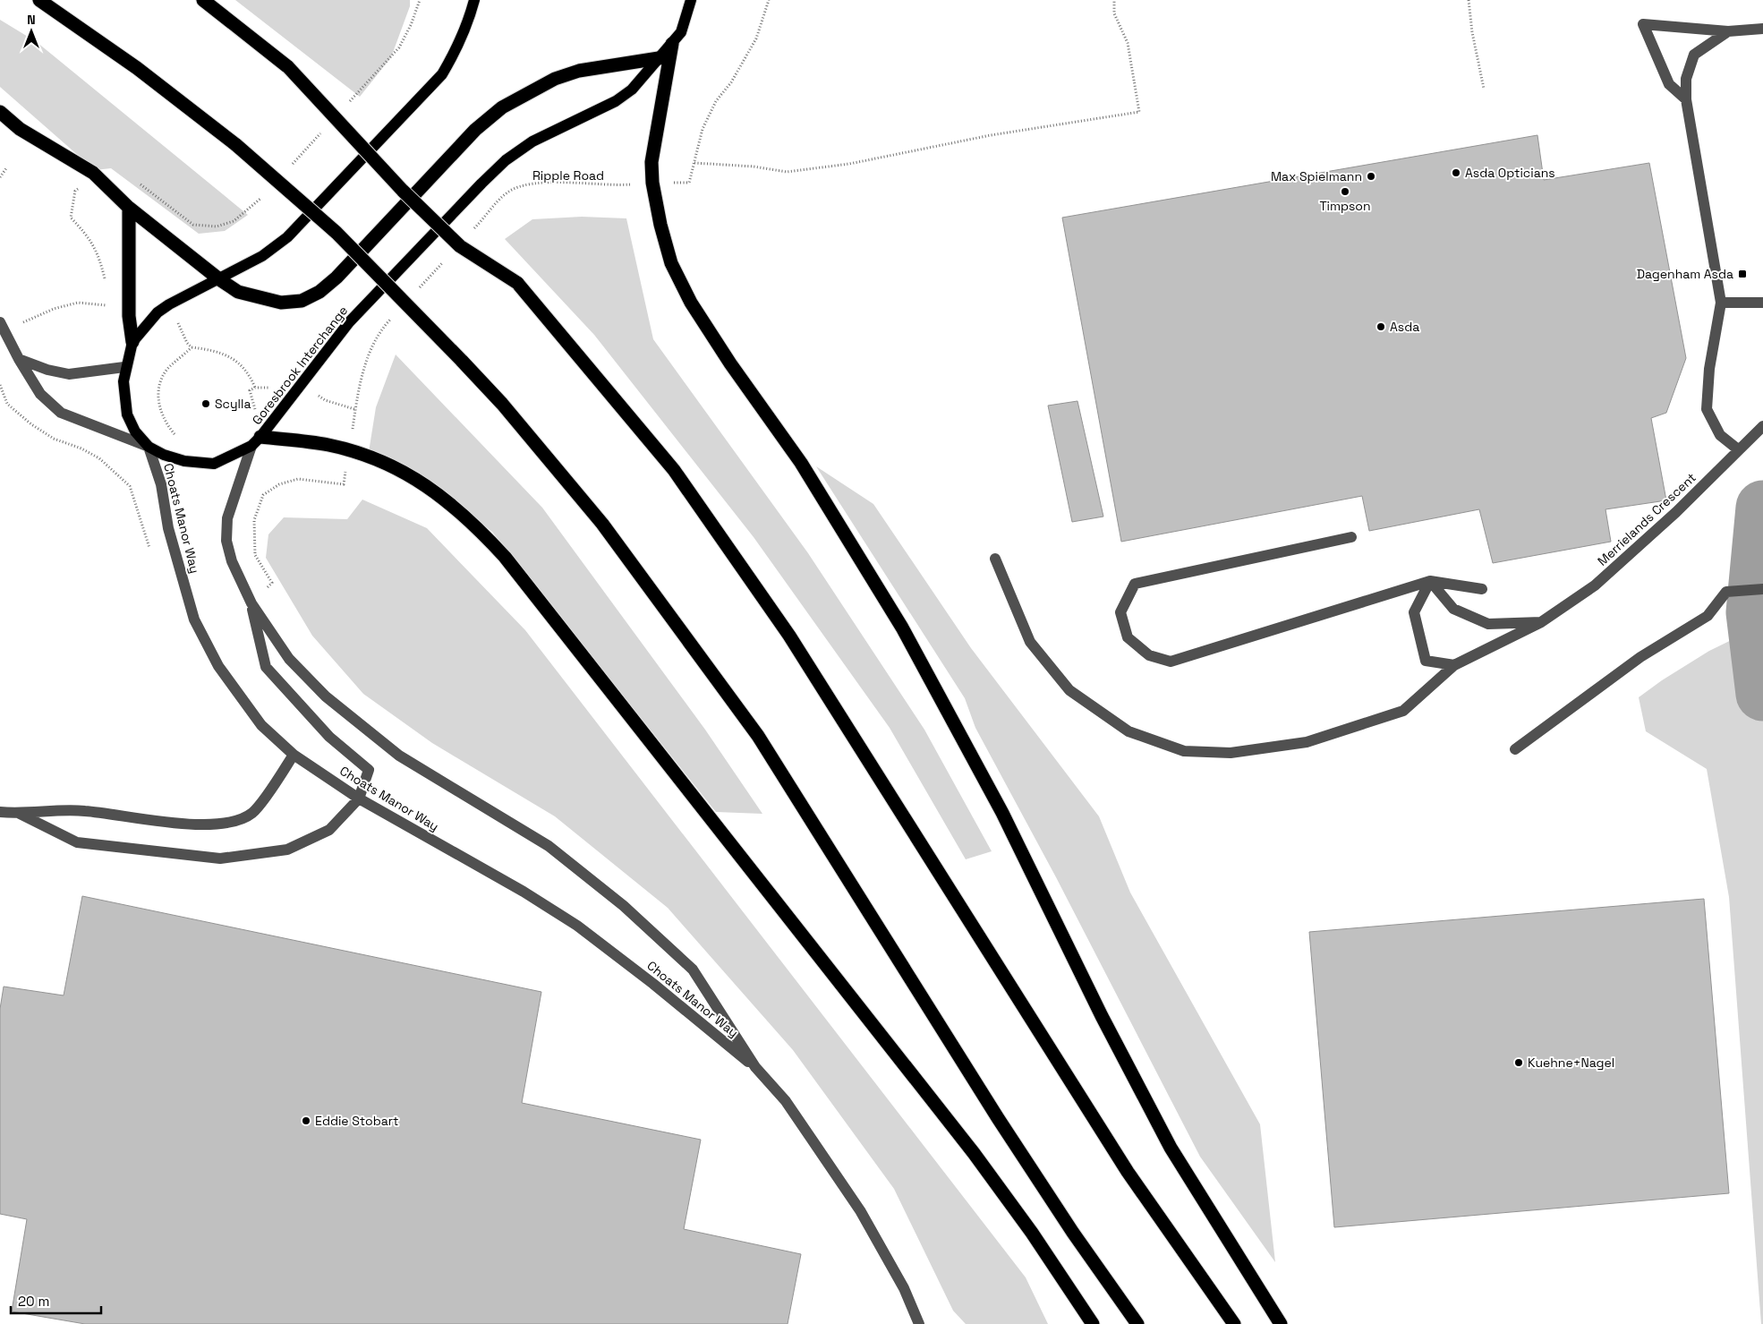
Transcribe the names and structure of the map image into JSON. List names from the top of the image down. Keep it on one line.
{"streets":{"main road":["Goresbrook Interchange"],"street":["Choats Manor Way","Merrielands Crescent"],"path":["Ripple Road"]},"crossings":[["Goresbrook Interchange","Choats Manor Way"]],"places":{"other":["Asda Opticians","Max Spielmann","Timpson","Asda","Scylla","Kuehne+Nagel","Eddie Stobart"],"transit":["Dagenham Asda"]},"scale_bar":"20 m","north":"top"}
